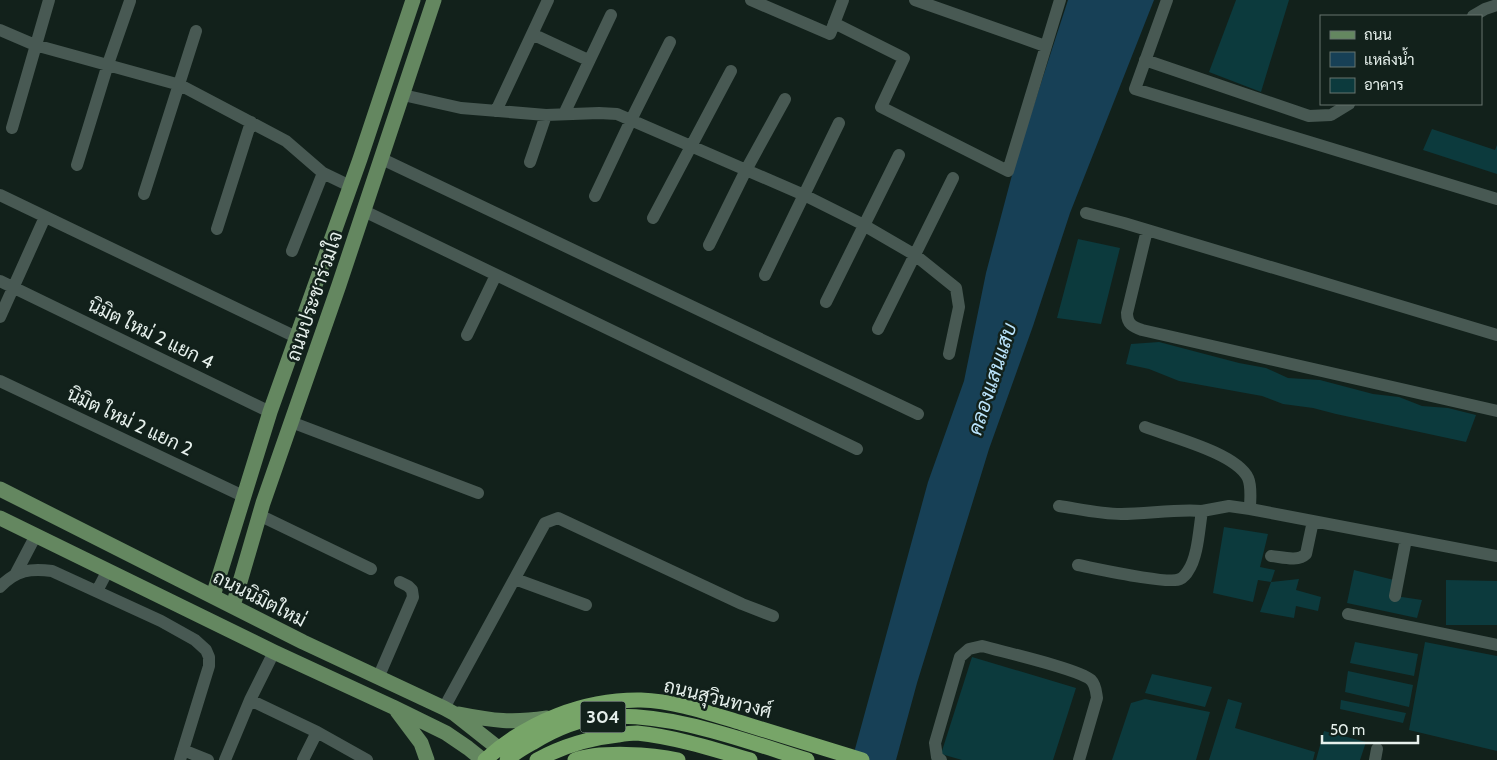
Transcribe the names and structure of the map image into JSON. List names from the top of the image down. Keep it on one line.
{"streets":{"highway":["ถนนสุวินทวงศ์","304"],"main road":["ถนนประชาร่วมใจ","ถนนนิมิตใหม่"],"street":["นิมิต ใหม่ 2 แยก 4","นิมิต ใหม่ 2 แยก 2"]},"crossings":[["ถนนประชาร่วมใจ","นิมิต ใหม่ 2 แยก 4"],["ถนนประชาร่วมใจ","นิมิต ใหม่ 2 แยก 2"],["ถนนประชาร่วมใจ","ถนนนิมิตใหม่"],["ถนนนิมิตใหม่","ถนนสุวินทวงศ์"]],"water":["คลองแสนแสบ"],"legend":["ถนน","แหล่งน้ำ","อาคาร"],"scale_bar":"50 m"}
